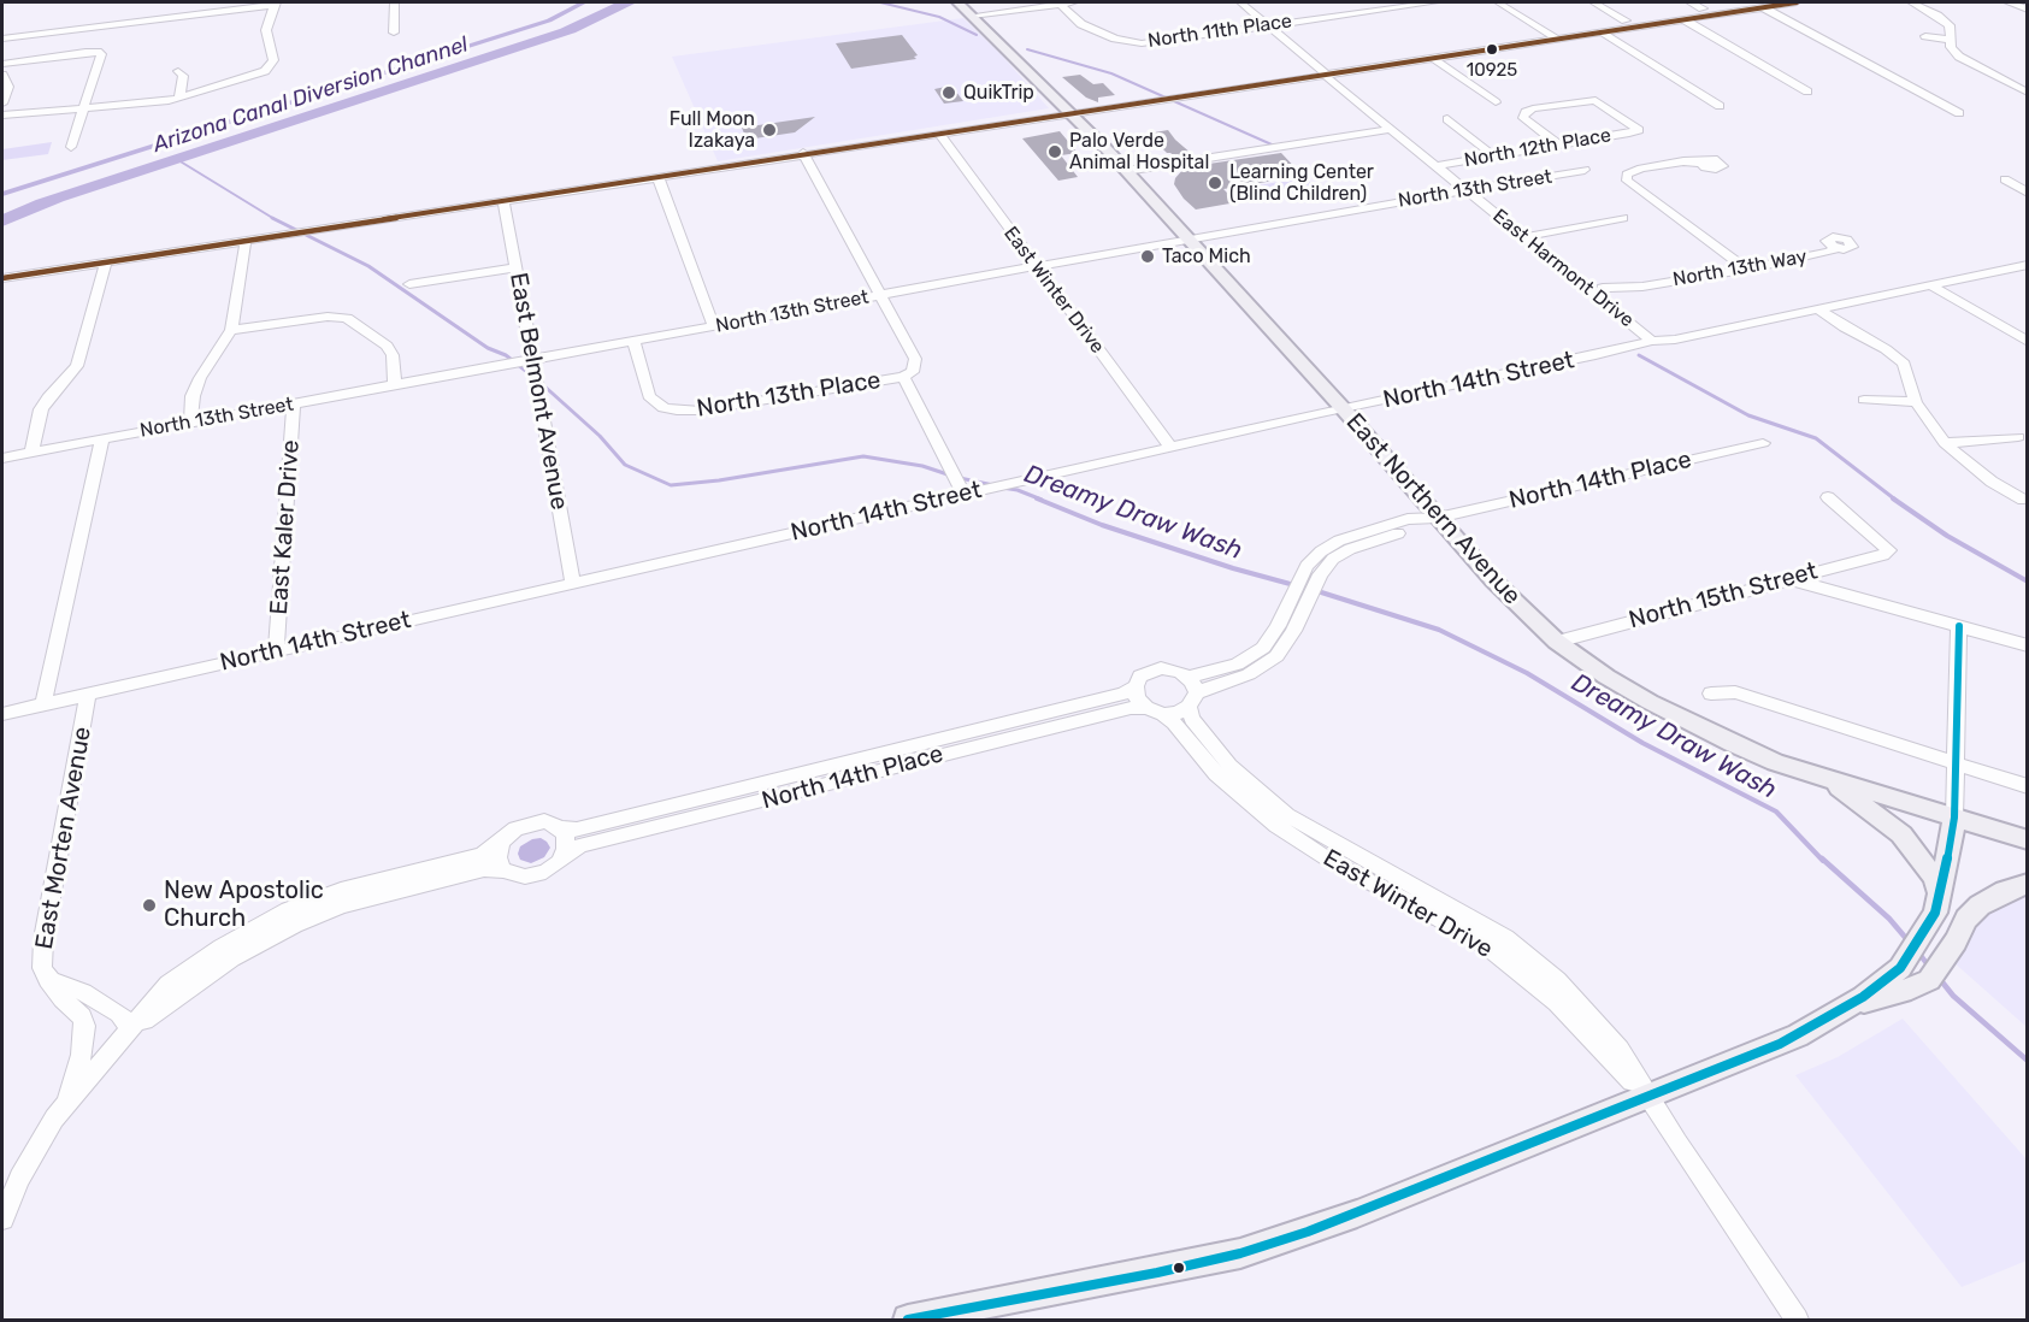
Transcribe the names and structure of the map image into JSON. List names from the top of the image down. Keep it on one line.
{"streets":{"main road":["East Northern Avenue"],"street":["North 11th Place","North 12th Place","North 13th Street","East Harmont Drive","North 13th Way","East Winter Drive","North 14th Street","East Belmont Avenue","North 13th Place","North 14th Place","East Kaler Drive","North 15th Street","East Morten Avenue"]},"crossings":[["North 11th Place","East Harmont Drive"],["North 12th Place","East Harmont Drive"],["North 13th Street","East Harmont Drive"],["North 13th Street","East Winter Drive"],["North 13th Street","East Belmont Avenue"],["North 13th Street","North 13th Place"],["North 13th Street","East Northern Avenue"],["North 13th Street","East Kaler Drive"],["North 13th Street","East Morten Avenue"],["East Harmont Drive","North 13th Way"],["East Harmont Drive","North 14th Street"],["East Winter Drive","North 14th Street"],["East Winter Drive","North 14th Place"],["North 14th Street","East Belmont Avenue"],["North 14th Street","East Northern Avenue"],["North 14th Street","East Kaler Drive"],["North 14th Street","East Morten Avenue"],["North 14th Place","East Northern Avenue"],["North 14th Place","East Morten Avenue"],["East Northern Avenue","North 15th Street"]],"water":["Arizona Canal Diversion Channel","Dreamy Draw Wash"],"places":["10925","QuikTrip","Full Moon Izakaya","Palo Verde Animal Hospital","Learning Center (Blind Children)","Taco Mich","New Apostolic Church"]}
